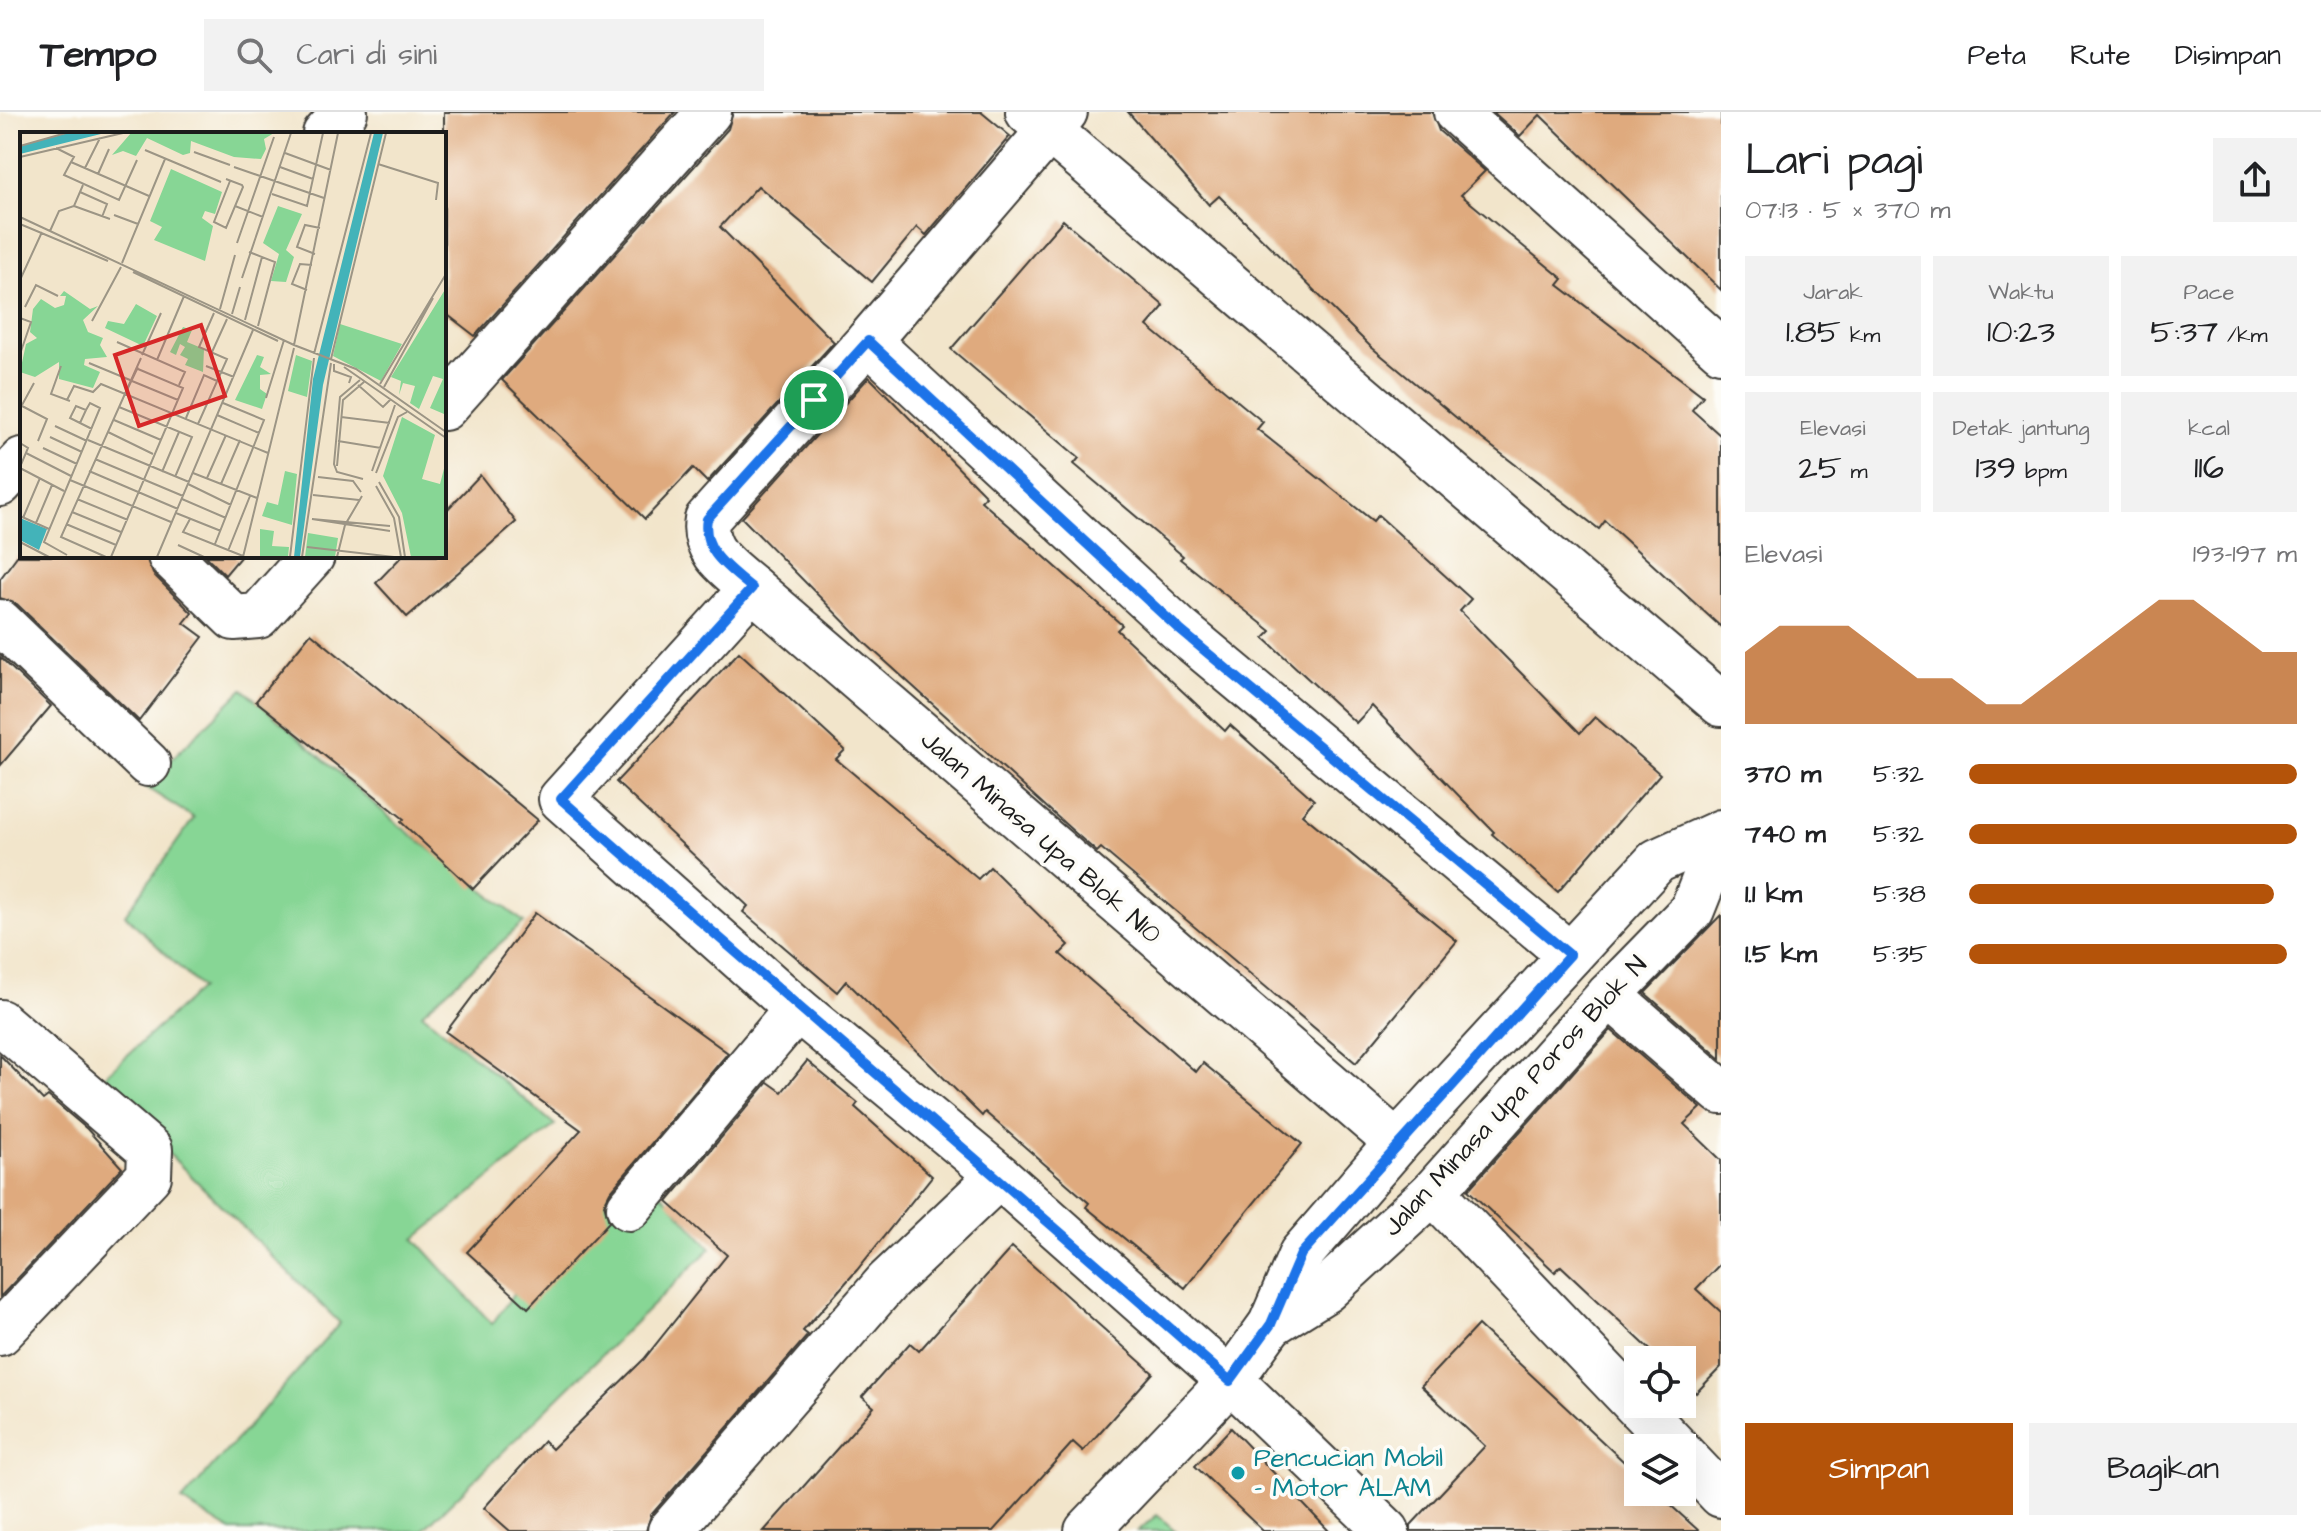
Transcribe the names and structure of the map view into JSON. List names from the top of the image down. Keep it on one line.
{"streets":{"street":["Jalan Minasa Upa Blok N10","Jalan Minasa Upa Poros Blok N"]},"crossings":[["Jalan Minasa Upa Blok N10","Jalan Minasa Upa Poros Blok N"]],"places":["Pencucian Mobil - Motor ALAM"],"page":{"header":"Tempo","search":"Cari di sini","nav":["Peta","Rute","Disimpan"],"heading":["Lari pagi","07:13 · 5 × 370 m"],"stats":[["Jarak","1.85 km"],["Waktu","10:23"],["Pace","5:37 /km"],["Elevasi","25 m"],["Detak jantung","139 bpm"],["kcal","116"]],"chart":["Elevasi","193–197 m"],"list":[{"name":"370 m","note":"5:32"},{"name":"740 m","note":"5:32"},{"name":"1.1 km","note":"5:38"},{"name":"1.5 km","note":"5:35"}],"buttons":["Simpan","Bagikan"]}}
